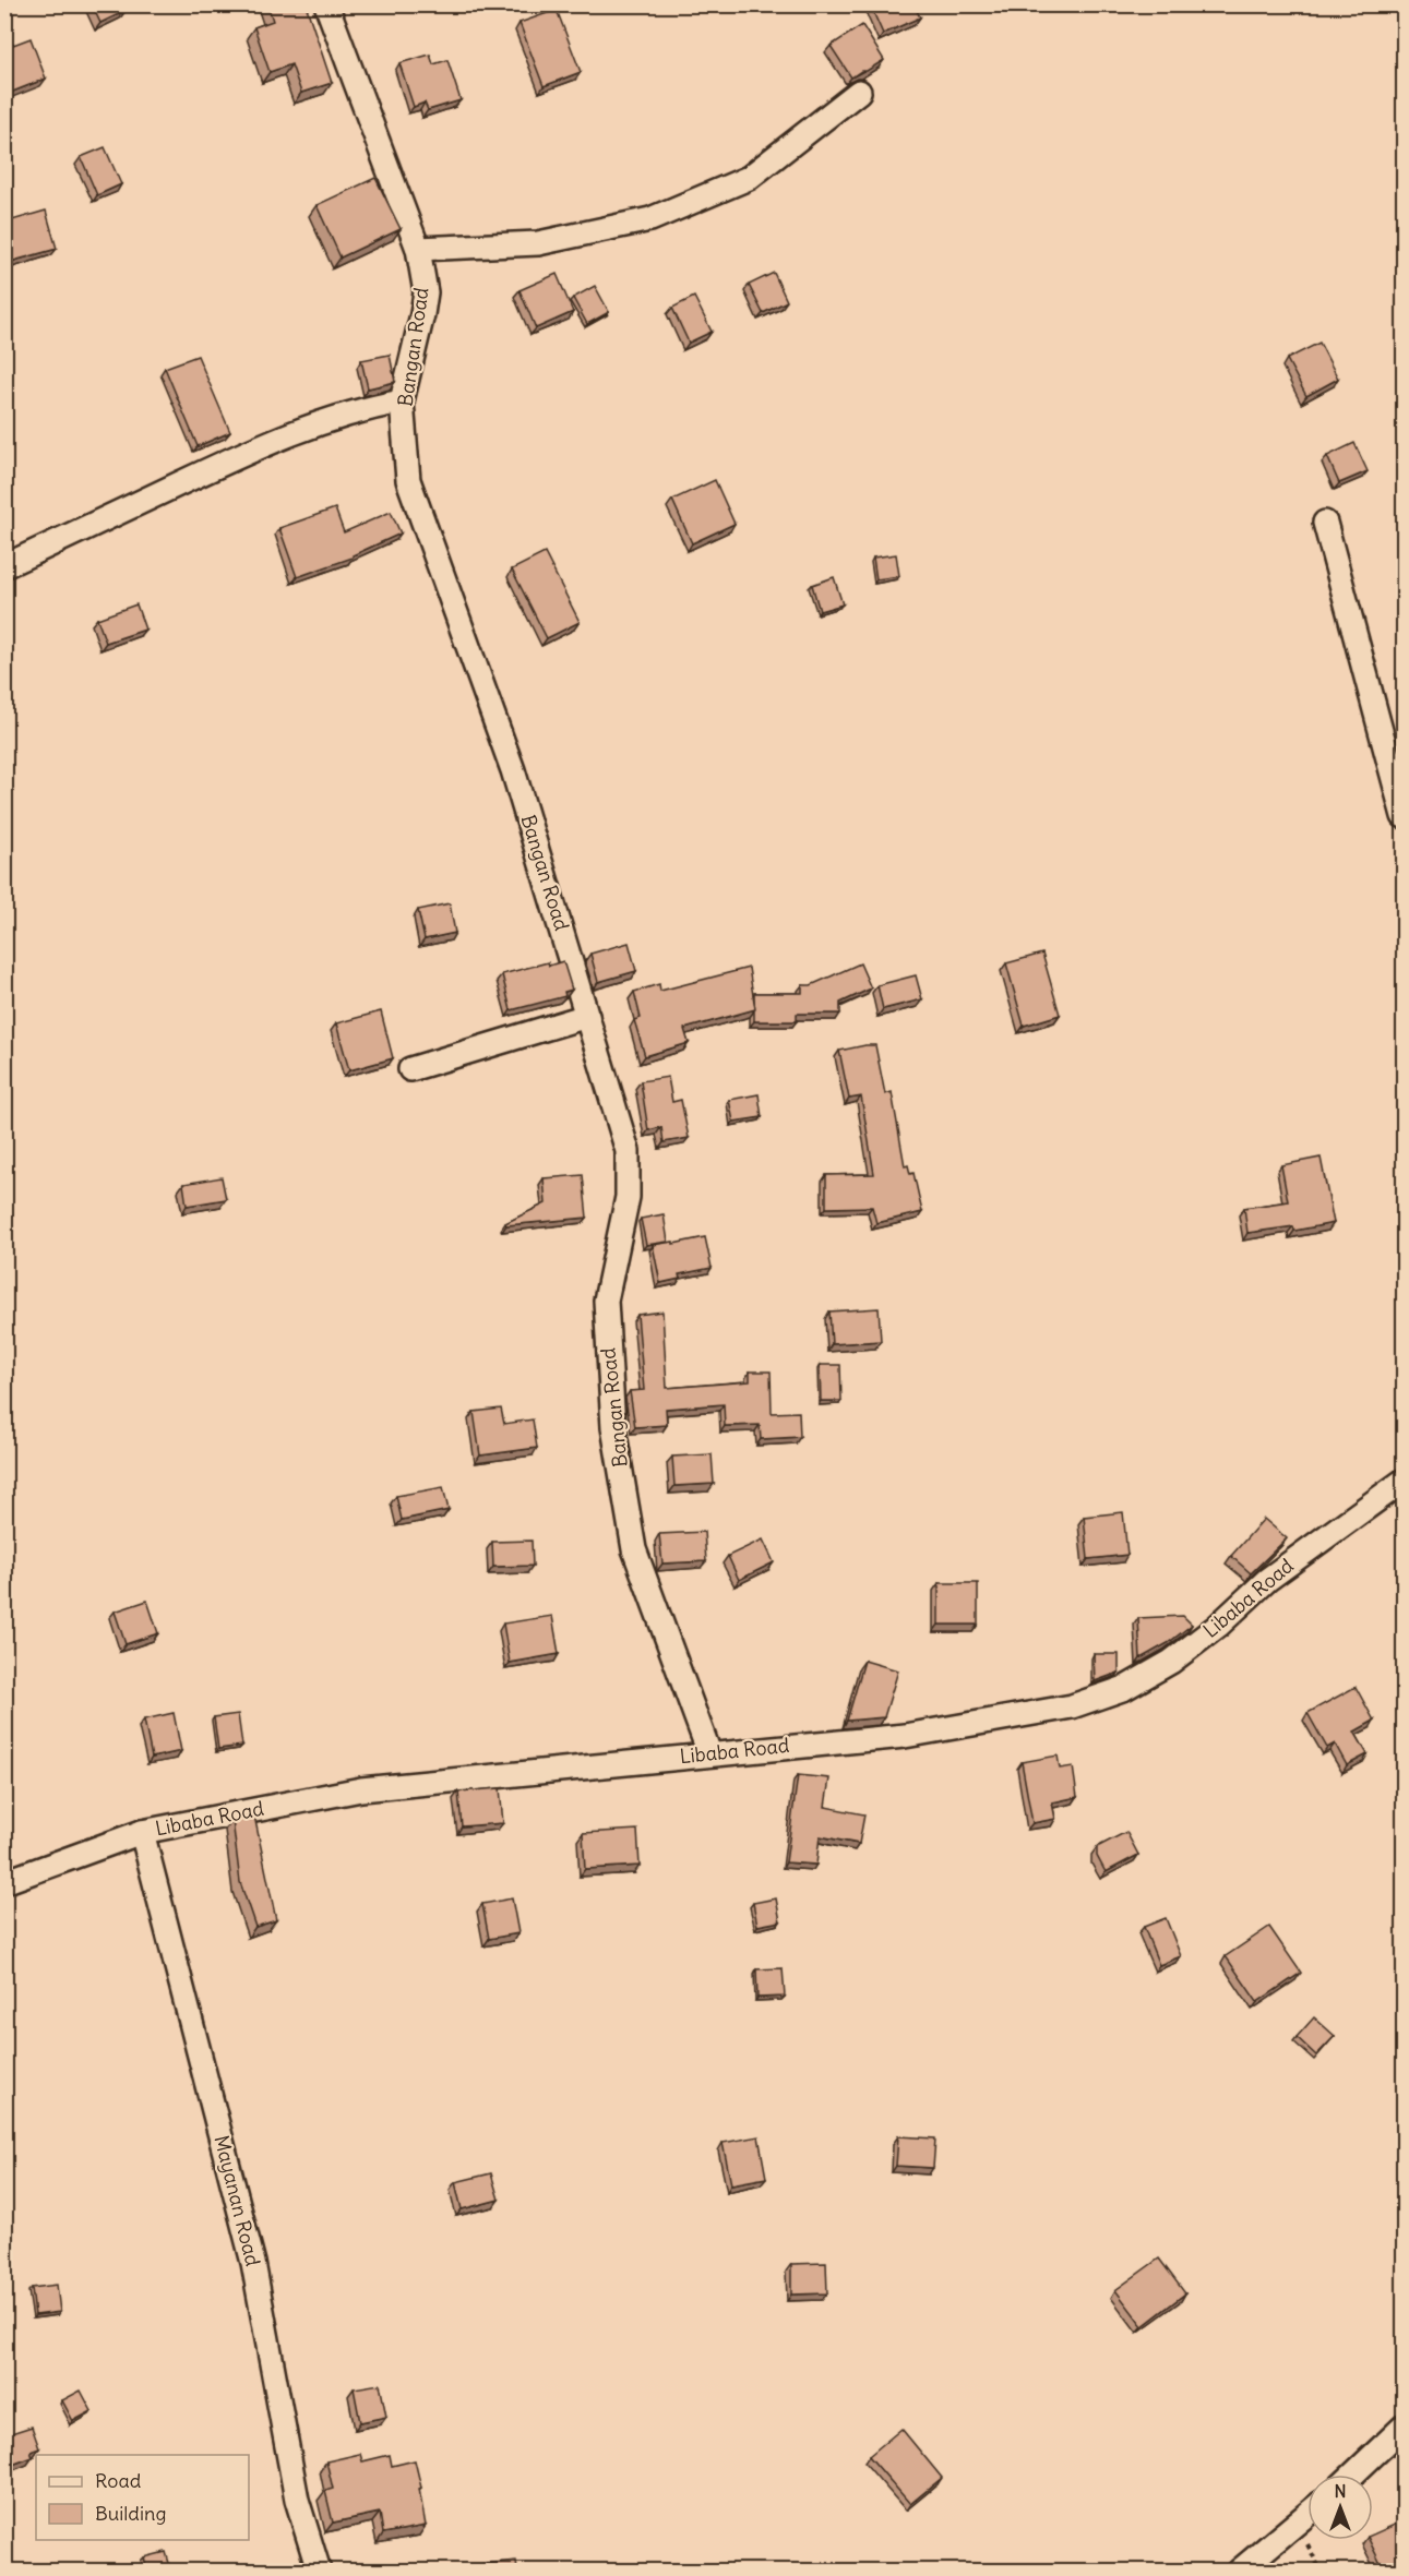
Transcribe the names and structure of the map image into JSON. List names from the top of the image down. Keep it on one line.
{"streets":{"street":["Bangan Road","Libaba Road","Mayanan Road"]},"crossings":[["Bangan Road","Libaba Road"],["Libaba Road","Mayanan Road"]],"legend":["Road","Building"],"north":"top"}
